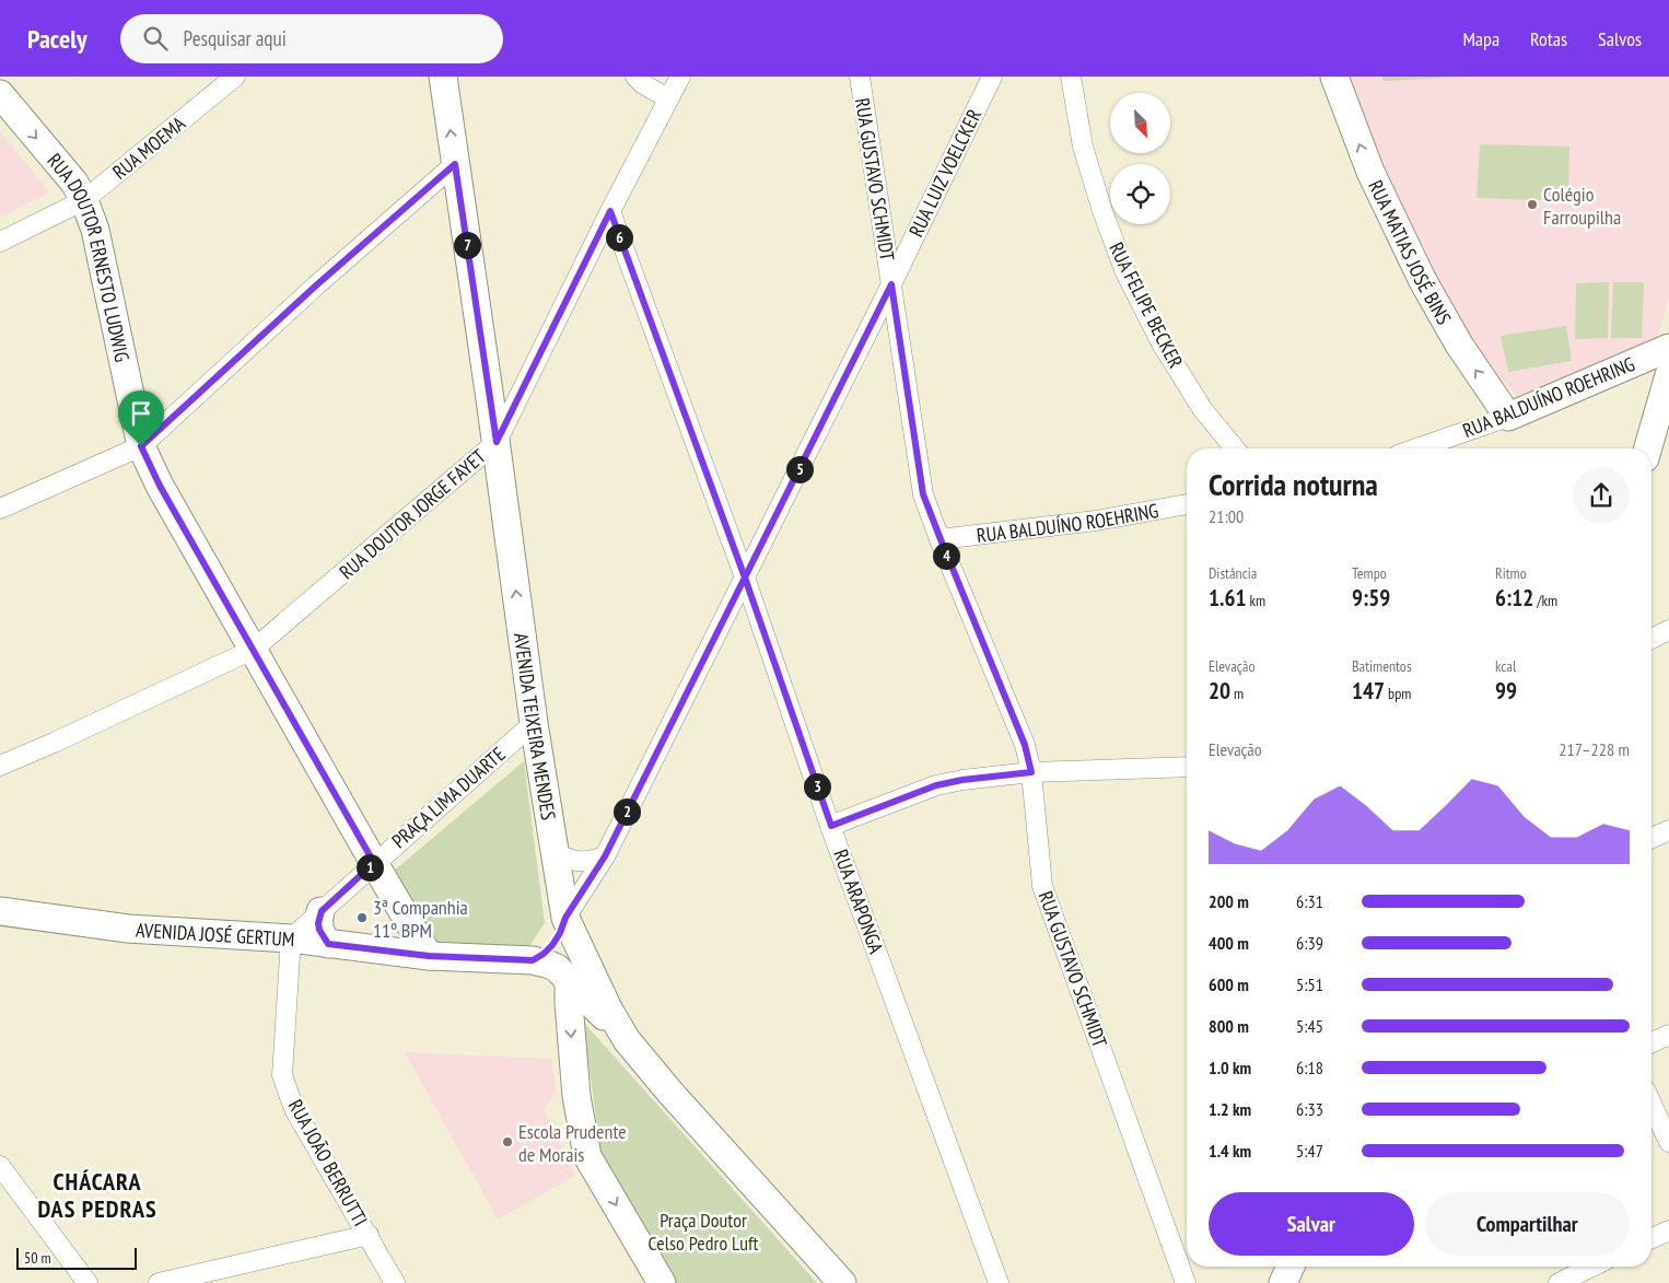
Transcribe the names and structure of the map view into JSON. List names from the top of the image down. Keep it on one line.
{"streets":{"street":["RUA MOEMA","RUA LUIZ VOELCKER","RUA GUSTAVO SCHMIDT","RUA MATIAS JOSÉ BINS","RUA DOUTOR ERNESTO LUDWIG","RUA FELIPE BECKER","RUA BALDUÍNO ROEHRING","RUA DOUTOR JORGE FAYET","AVENIDA TEIXEIRA MENDES","PRAÇA LIMA DUARTE","RUA ARAPONGA","AVENIDA JOSÉ GERTUM","RUA JOÃO BERRUTTI"]},"crossings":[["RUA MOEMA","RUA DOUTOR ERNESTO LUDWIG"],["RUA LUIZ VOELCKER","RUA GUSTAVO SCHMIDT"],["RUA LUIZ VOELCKER","AVENIDA TEIXEIRA MENDES"],["RUA LUIZ VOELCKER","RUA ARAPONGA"],["RUA GUSTAVO SCHMIDT","RUA BALDUÍNO ROEHRING"],["RUA MATIAS JOSÉ BINS","RUA BALDUÍNO ROEHRING"],["RUA DOUTOR ERNESTO LUDWIG","RUA DOUTOR JORGE FAYET"],["RUA DOUTOR ERNESTO LUDWIG","PRAÇA LIMA DUARTE"],["RUA DOUTOR ERNESTO LUDWIG","AVENIDA JOSÉ GERTUM"],["RUA DOUTOR JORGE FAYET","AVENIDA TEIXEIRA MENDES"],["RUA DOUTOR JORGE FAYET","RUA ARAPONGA"],["AVENIDA TEIXEIRA MENDES","PRAÇA LIMA DUARTE"],["AVENIDA TEIXEIRA MENDES","AVENIDA JOSÉ GERTUM"],["PRAÇA LIMA DUARTE","AVENIDA JOSÉ GERTUM"],["PRAÇA LIMA DUARTE","RUA JOÃO BERRUTTI"],["AVENIDA JOSÉ GERTUM","RUA JOÃO BERRUTTI"]],"one_way":["RUA MATIAS JOSÉ BINS"],"districts":["CHÁCARA DAS PEDRAS"],"parks":["Praça Doutor Celso Pedro Luft"],"places":["Colégio Farroupilha","3ª Companhia 11º BPM","Escola Prudente de Morais"],"scale_bar":"50 m","north":"bottom right","page":{"header":"Pacely","search":"Pesquisar aqui","nav":["Mapa","Rotas","Salvos"],"pins":["6","7","5","4","3","2","1"],"heading":["Corrida noturna","21:00"],"stats":[["Distância","1.61 km"],["Tempo","9:59"],["Ritmo","6:12 /km"],["Elevação","20 m"],["Batimentos","147 bpm"],["kcal","99"]],"chart":["Elevação","217–228 m"],"list":[{"name":"200 m","note":"6:31"},{"name":"400 m","note":"6:39"},{"name":"600 m","note":"5:51"},{"name":"800 m","note":"5:45"},{"name":"1.0 km","note":"6:18"},{"name":"1.2 km","note":"6:33"},{"name":"1.4 km","note":"5:47"}],"buttons":["Salvar","Compartilhar"],"scale":"50 m"}}
